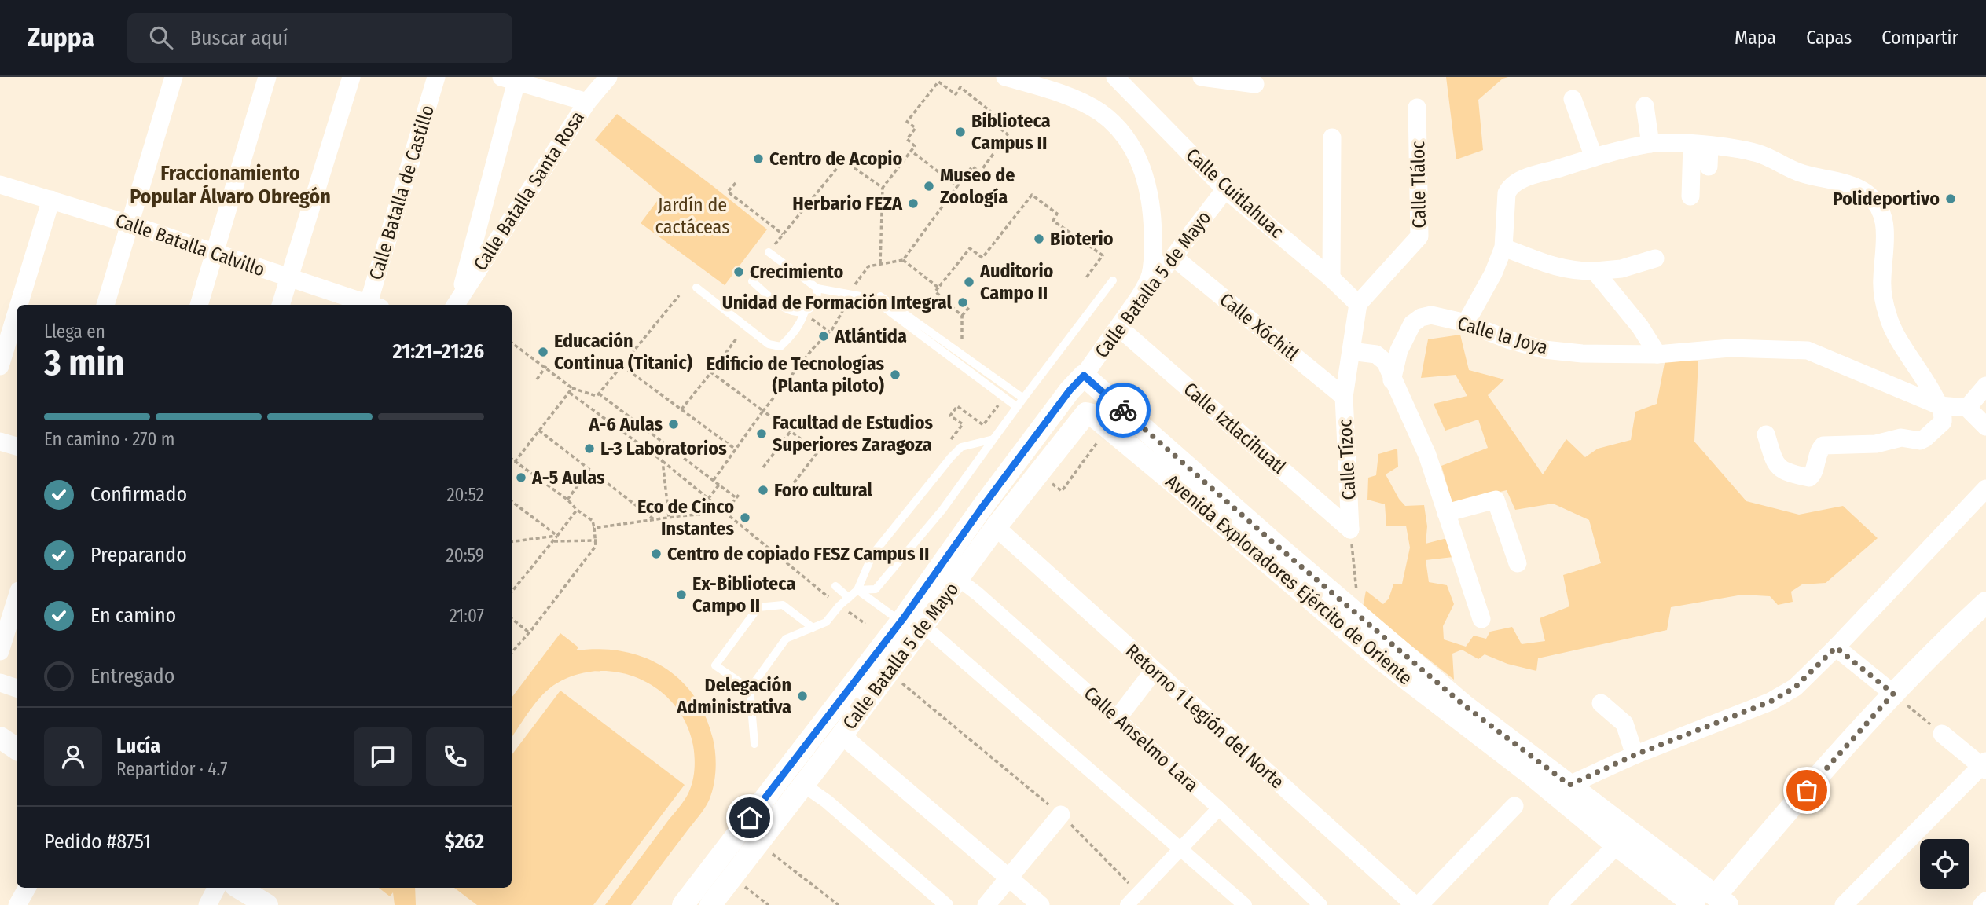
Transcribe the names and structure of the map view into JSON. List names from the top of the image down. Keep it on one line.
{"streets":{"street":["Calle Tláloc","Calle Batalla Santa Rosa","Calle Batalla de Castillo","Calle Cuitlahuac","Calle Batalla Calvillo","Calle Batalla 5 de Mayo","Calle Xóchitl","Calle la Joya","Calle Iztlacihuatl","Calle Tízoc","Avenida Exploradores Ejército de Oriente","Retorno 1 Legión del Norte","Calle Anselmo Lara"]},"crossings":[["Calle Tláloc","Calle Cuitlahuac"],["Calle Tláloc","Calle Tízoc"],["Calle Cuitlahuac","Calle Batalla 5 de Mayo"],["Calle Cuitlahuac","Calle Tízoc"],["Calle Batalla 5 de Mayo","Calle Xóchitl"],["Calle Batalla 5 de Mayo","Calle Iztlacihuatl"],["Calle Batalla 5 de Mayo","Avenida Exploradores Ejército de Oriente"],["Calle Batalla 5 de Mayo","Retorno 1 Legión del Norte"],["Calle Batalla 5 de Mayo","Calle Anselmo Lara"],["Calle Xóchitl","Calle Tízoc"],["Calle Iztlacihuatl","Calle Tízoc"]],"districts":["Fraccionamiento Popular Álvaro Obregón"],"parks":["Jardín de cactáceas"],"places":["Biblioteca Campus II","Centro de Acopio","Museo de Zoología","Polideportivo","Herbario FEZA","Bioterio","Crecimiento","Auditorio Campo II","Unidad de Formación Integral","Atlántida","Educación Continua (Titanic)","Edificio de Tecnologías (Planta piloto)","A-6 Aulas","Facultad de Estudios Superiores Zaragoza","L-3 Laboratorios","A-5 Aulas","Foro cultural","Eco de Cinco Instantes","Centro de copiado FESZ Campus II","Ex-Biblioteca Campo II","Delegación Administrativa"],"page":{"header":"Zuppa","search":"Buscar aquí","nav":["Mapa","Capas","Compartir"],"heading":["3 min","Llega en","21:21–21:26"],"panel":["Lucía","Repartidor · 4.7","Pedido #8751","$262"],"bar":"En camino · 270 m","list":[["Confirmado","20:52"],["Preparando","20:59"],["En camino","21:07"],"Entregado"]}}
